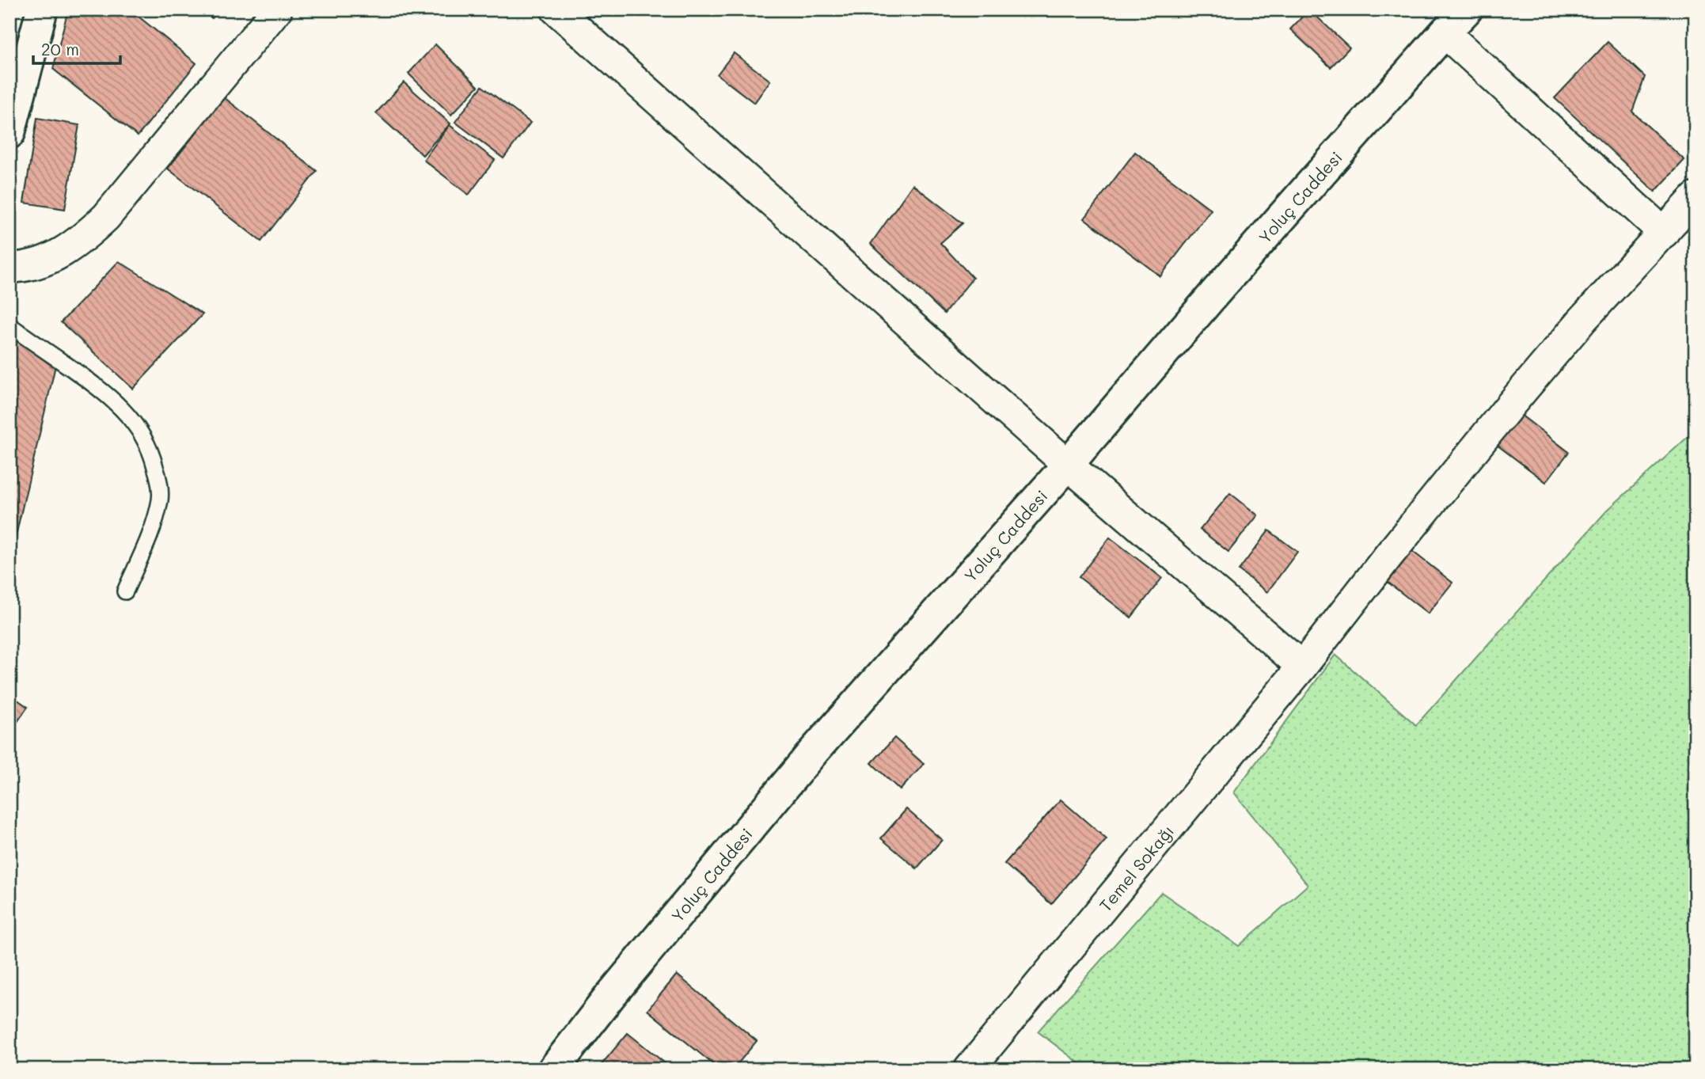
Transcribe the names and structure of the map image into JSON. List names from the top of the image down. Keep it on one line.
{"streets":{"street":["Yoluç Caddesi","Temel Sokağı"]},"scale_bar":"20 m"}
